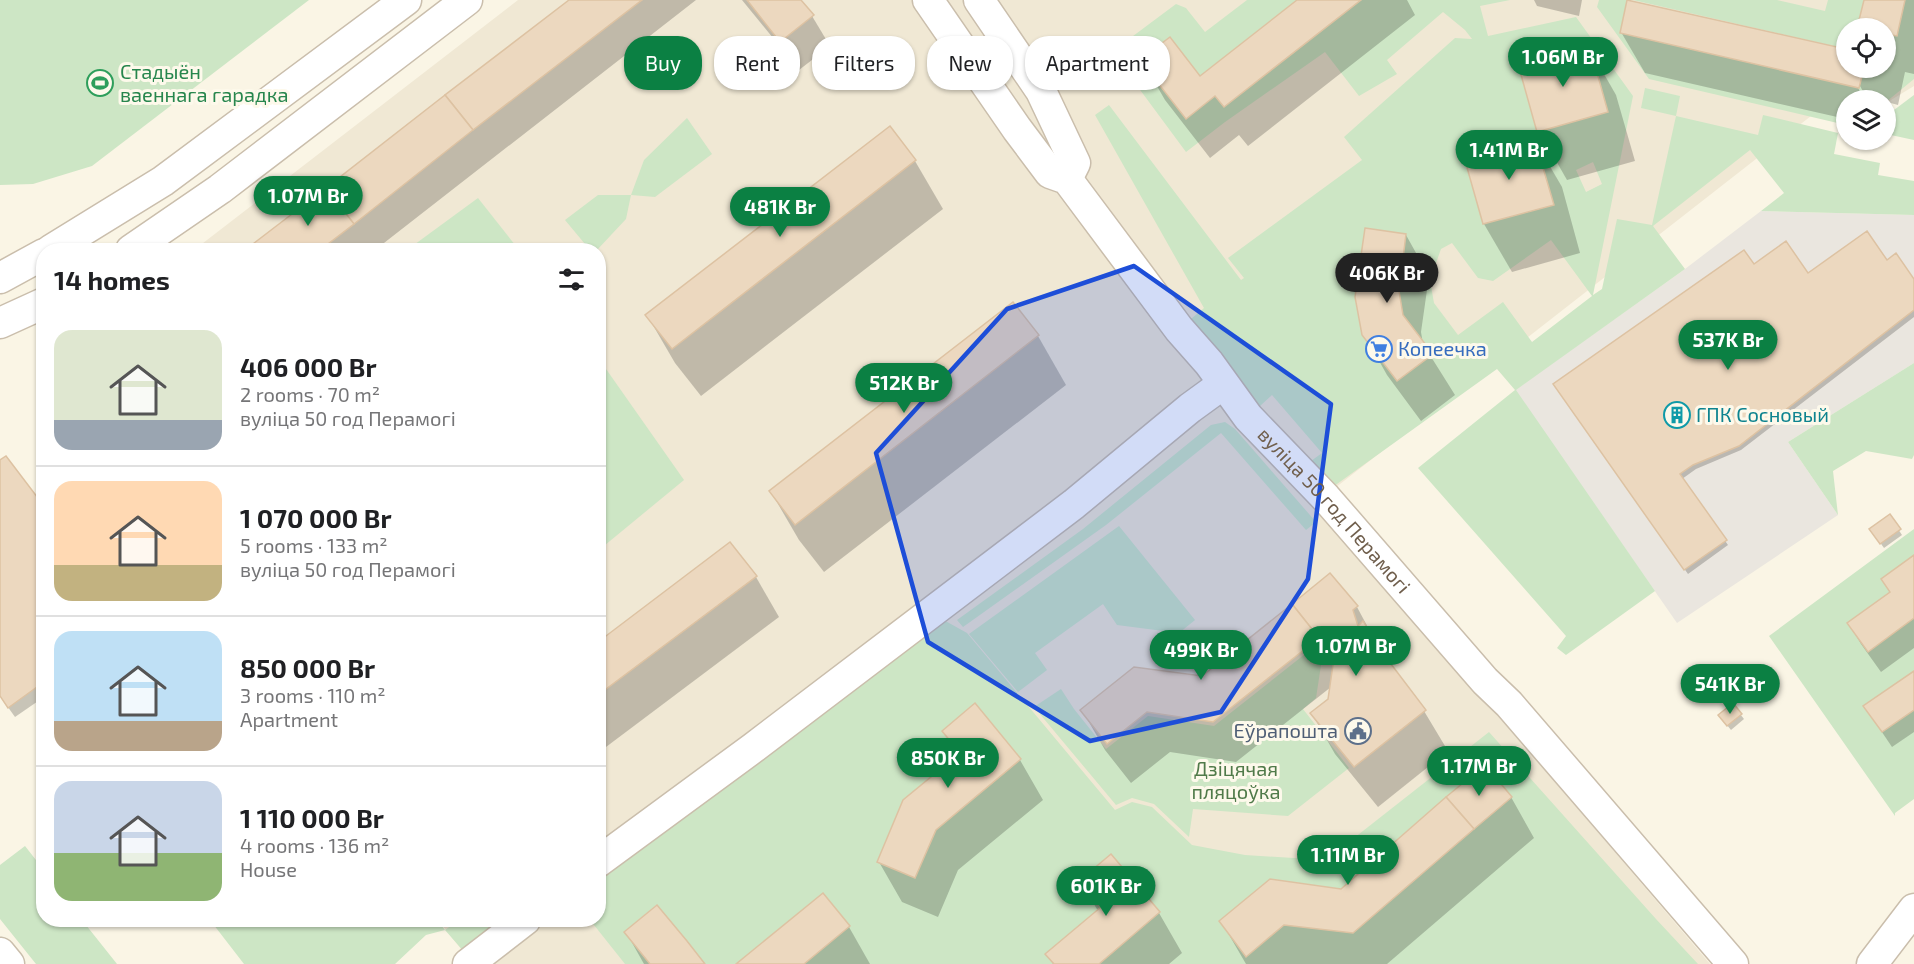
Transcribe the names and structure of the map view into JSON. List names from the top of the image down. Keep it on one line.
{"streets":{"street":["вуліца 50 год Перамогі"]},"parks":["Дзіцячая пляцоўка"],"places":{"sports":["Стадыён ваеннага гарадка"],"supermarket":["Копеечка"],"building":["ГПК Сосновый"],"public building":["Еўрапошта"]},"page":{"chip":["Buy","Rent","Filters","New","Apartment"],"price":["1.06M Br","1.41M Br","1.07M Br","481K Br","406K Br","537K Br","512K Br","1.07M Br","499K Br","541K Br","850K Br","1.17M Br","1.11M Br","601K Br"],"heading":"14 homes","list":[{"name":"406 000 Br","note":"2 rooms · 70 m² · вуліца 50 год Перамогі"},{"name":"1 070 000 Br","note":"5 rooms · 133 m² · вуліца 50 год Перамогі"},{"name":"850 000 Br","note":"3 rooms · 110 m² · Apartment"},{"name":"1 110 000 Br","note":"4 rooms · 136 m² · House"}]}}
